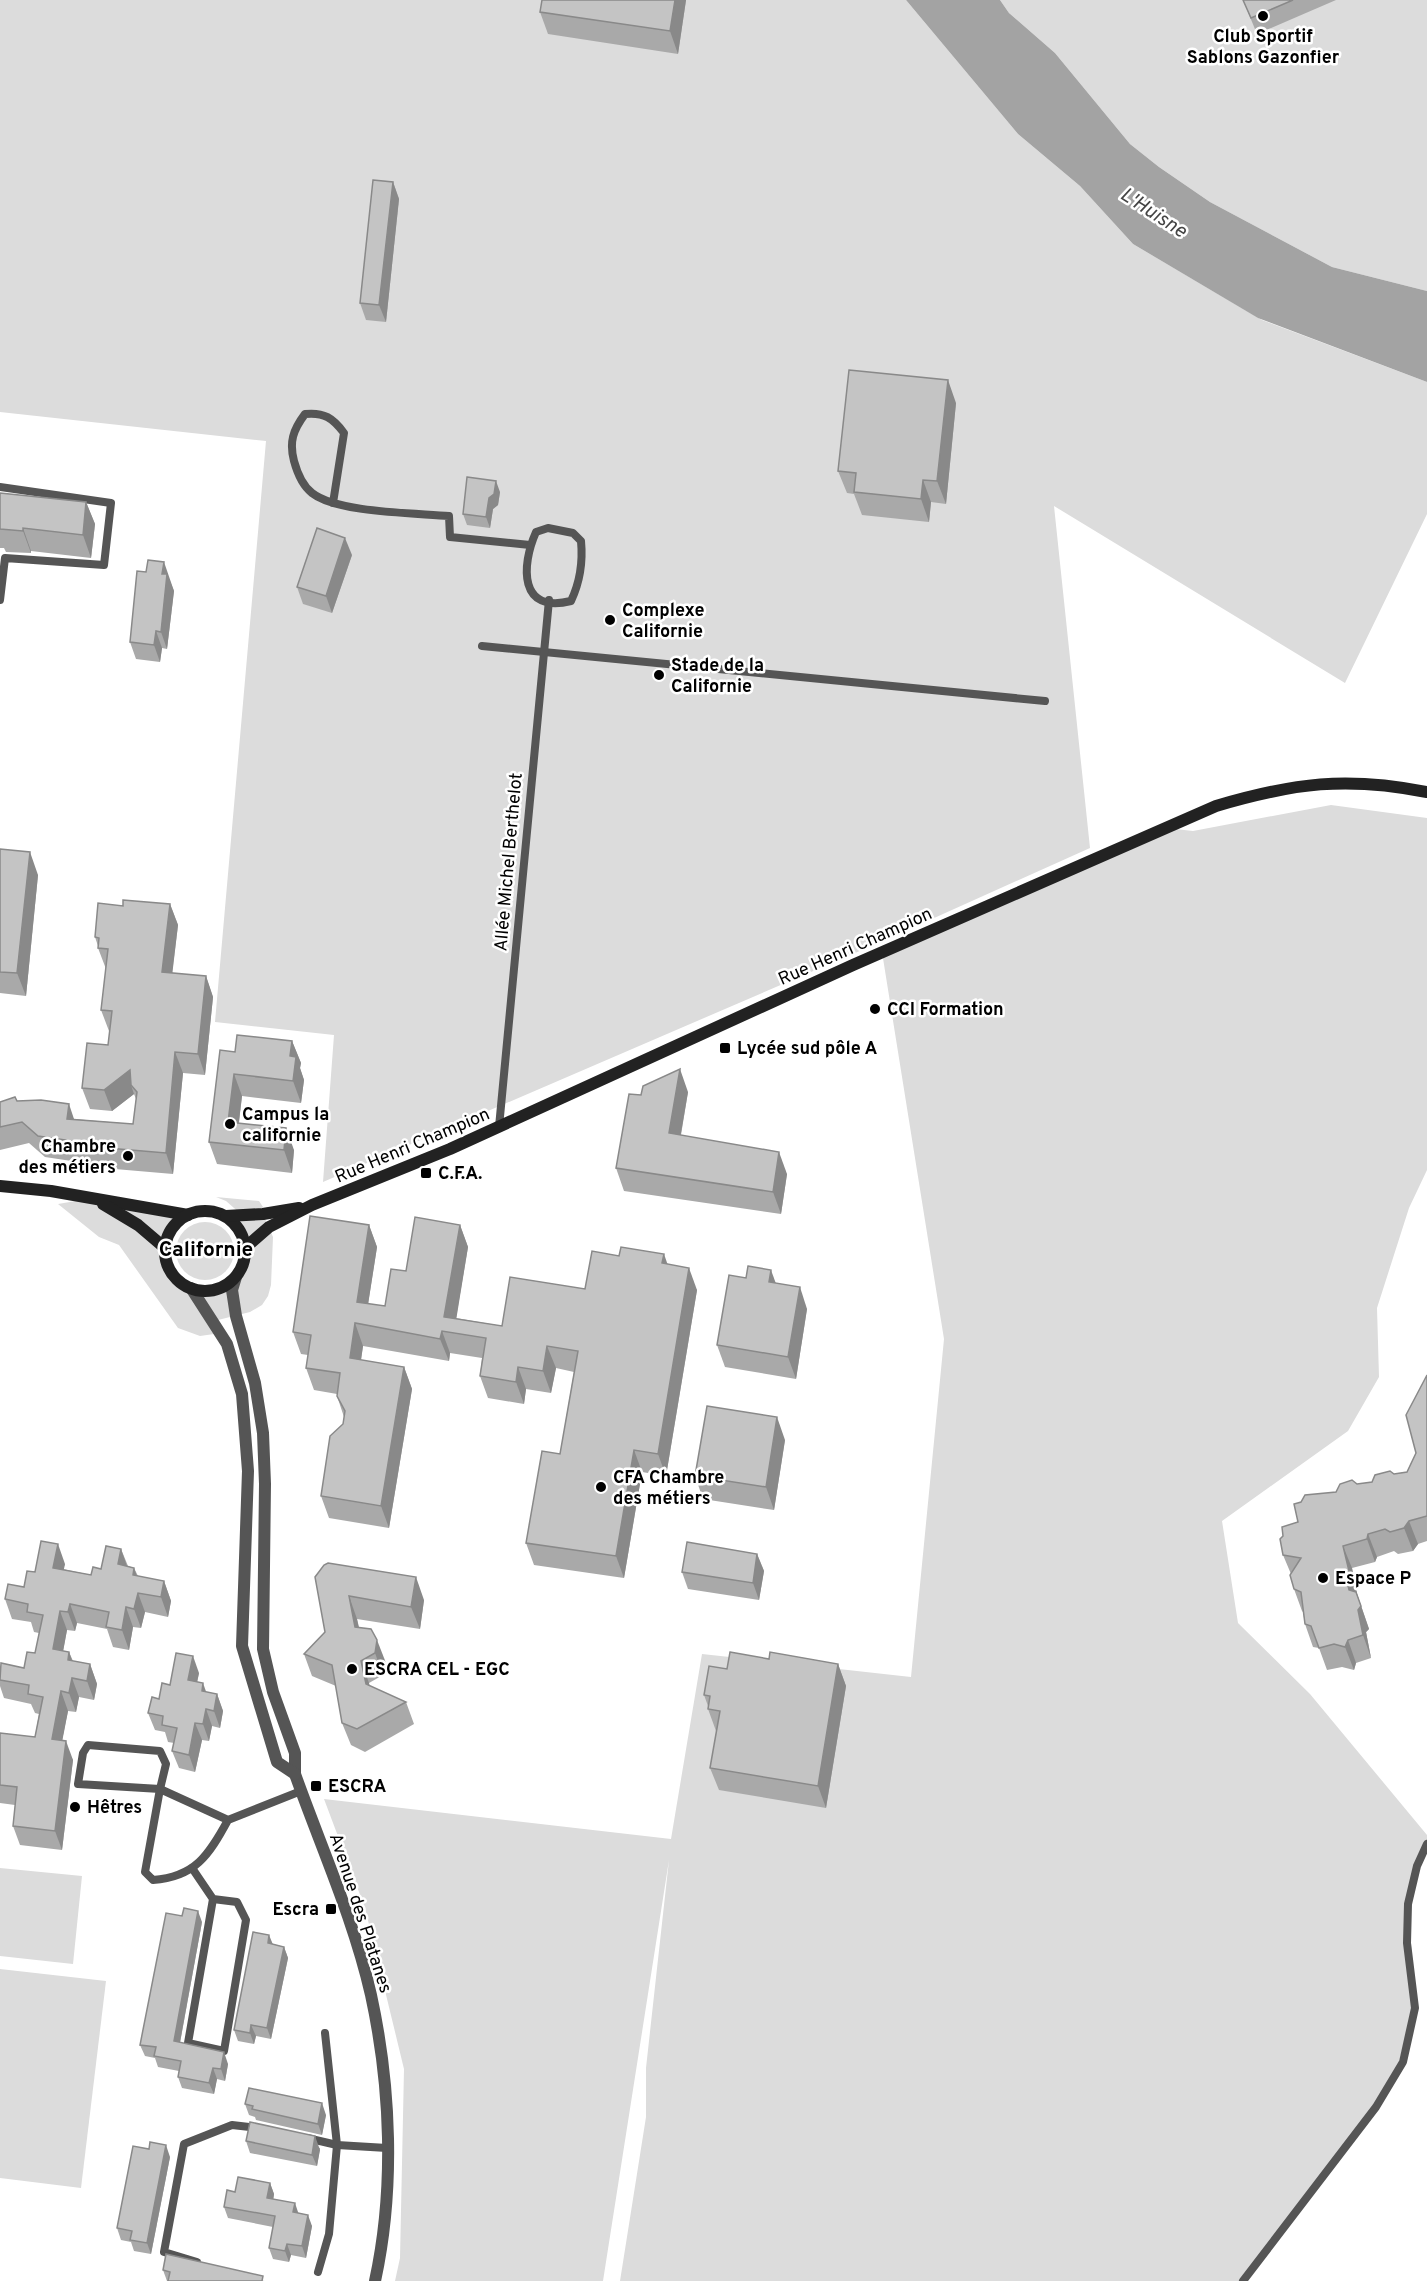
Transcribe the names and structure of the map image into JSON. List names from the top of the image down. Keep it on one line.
{"streets":{"street":["Rue Henri Champion","Avenue des Platanes"],"lane":["Allée Michel Berthelot"]},"crossings":[["Allée Michel Berthelot","Rue Henri Champion"],["Rue Henri Champion","Avenue des Platanes"]],"districts":["Californie"],"water":["L'Huisne"],"places":{"other":["Club Sportif Sablons Gazonfier","Complexe Californie","Stade de la Californie","CCI Formation","Campus la californie","Chambre des métiers","CFA Chambre des métiers","Espace P","ESCRA CEL - EGC","Hêtres"],"transit":["Lycée sud pôle A","C.F.A.","ESCRA","Escra"]}}
